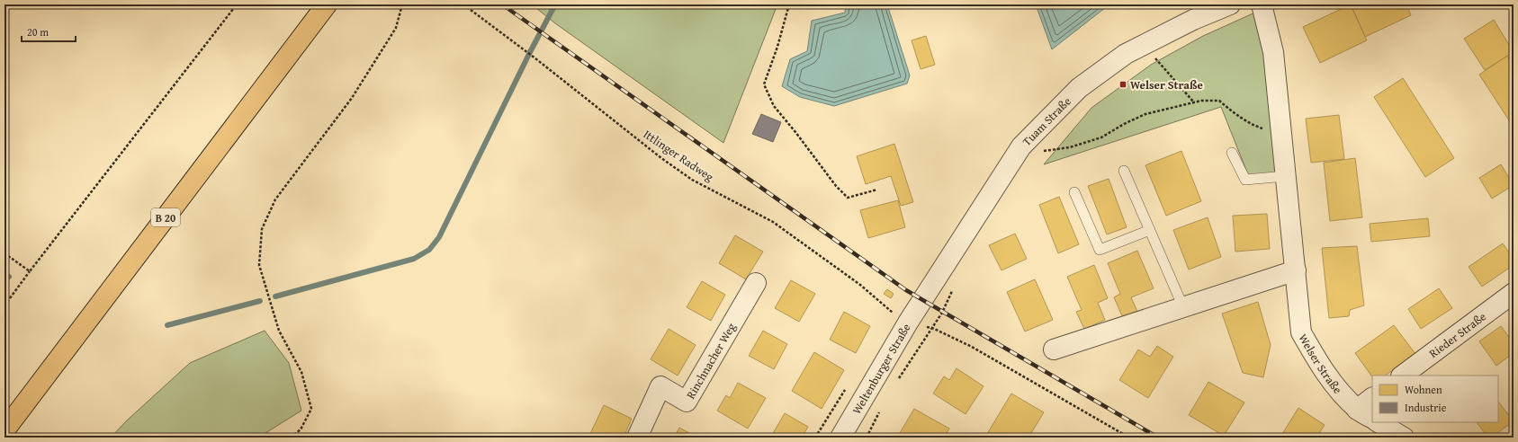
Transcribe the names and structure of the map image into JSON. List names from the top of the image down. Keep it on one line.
{"streets":{"highway":["B 20"],"street":["Tuam Straße","Rieder Straße","Rinchnacher Weg","Welser Straße","Weltenburger Straße"],"path":["Ittlinger Radweg"]},"crossings":[["Tuam Straße","Weltenburger Straße"],["Ittlinger Radweg","Weltenburger Straße"]],"places":{"transit":["Welser Straße"]},"legend":["Wohnen","Industrie"],"scale_bar":"20 m"}
